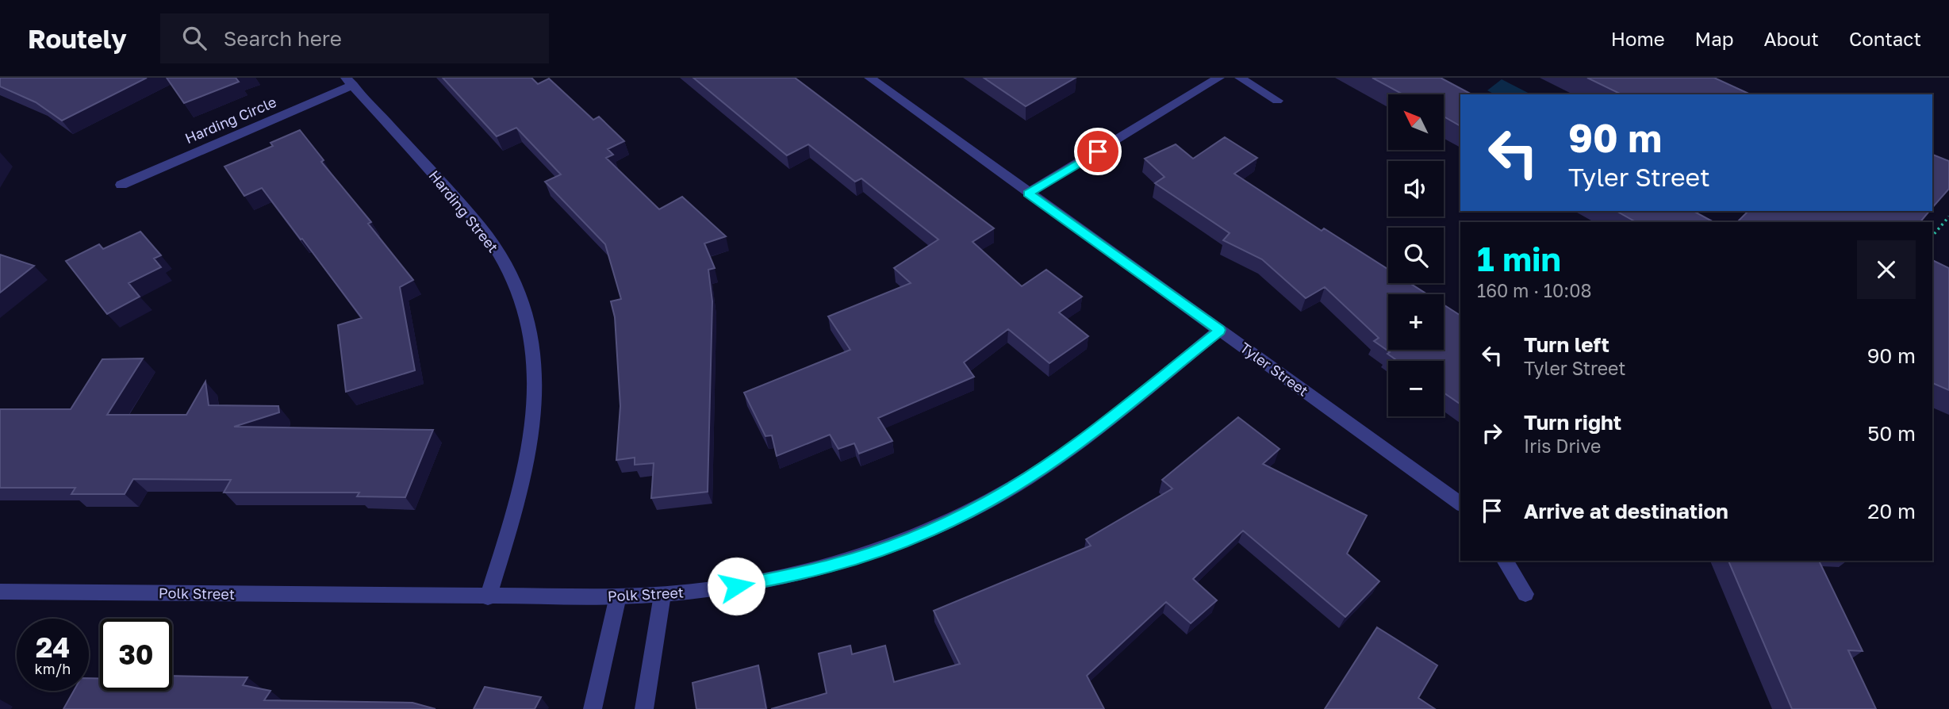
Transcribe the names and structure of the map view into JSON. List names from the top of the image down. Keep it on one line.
{"streets":{"street":["Harding Circle","Harding Street","Tyler Street","Polk Street"]},"crossings":[["Harding Circle","Harding Street"],["Harding Street","Polk Street"],["Tyler Street","Polk Street"]],"north":"top left","page":{"header":"Routely","search":"Search here","nav":["Home","Map","About","Contact"],"map_buttons":["+","−"],"turn":["90 m","Tyler Street"],"heading":["1 min","160 m · 10:08"],"list":[{"name":"Turn left","note":"Tyler Street","value":"90 m"},{"name":"Turn right","note":"Iris Drive","value":"50 m"},{"name":"Arrive at destination","value":"20 m"}],"speed":"24 km/h","limit":"30"}}
